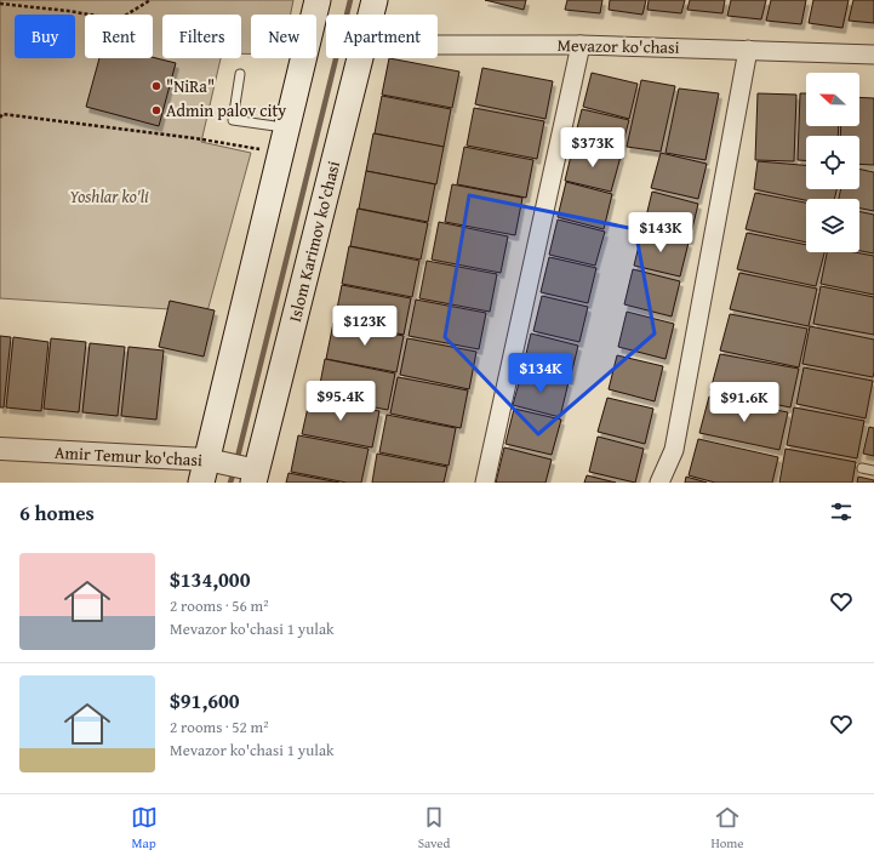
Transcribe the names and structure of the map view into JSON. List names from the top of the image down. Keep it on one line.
{"streets":{"main road":["Islom Karimov ko'chasi"],"street":["Mevazor ko'chasi","Amir Temur ko'chasi"]},"crossings":[["Islom Karimov ko'chasi","Amir Temur ko'chasi"]],"parks":["Yoshlar ko'li"],"places":["\"NiRa\"","Admin palov city"],"north":"left","page":{"chip":["Buy","Rent","Filters","New","Apartment"],"price":["$373K","$143K","$123K","$134K","$95.4K","$91.6K"],"heading":"6 homes","list":[{"name":"$134,000","note":"2 rooms · 56 m² · Mevazor ko'chasi 1 yulak"},{"name":"$91,600","note":"2 rooms · 52 m² · Mevazor ko'chasi 1 yulak"}],"tabs":["Map","Saved","Home"]}}
